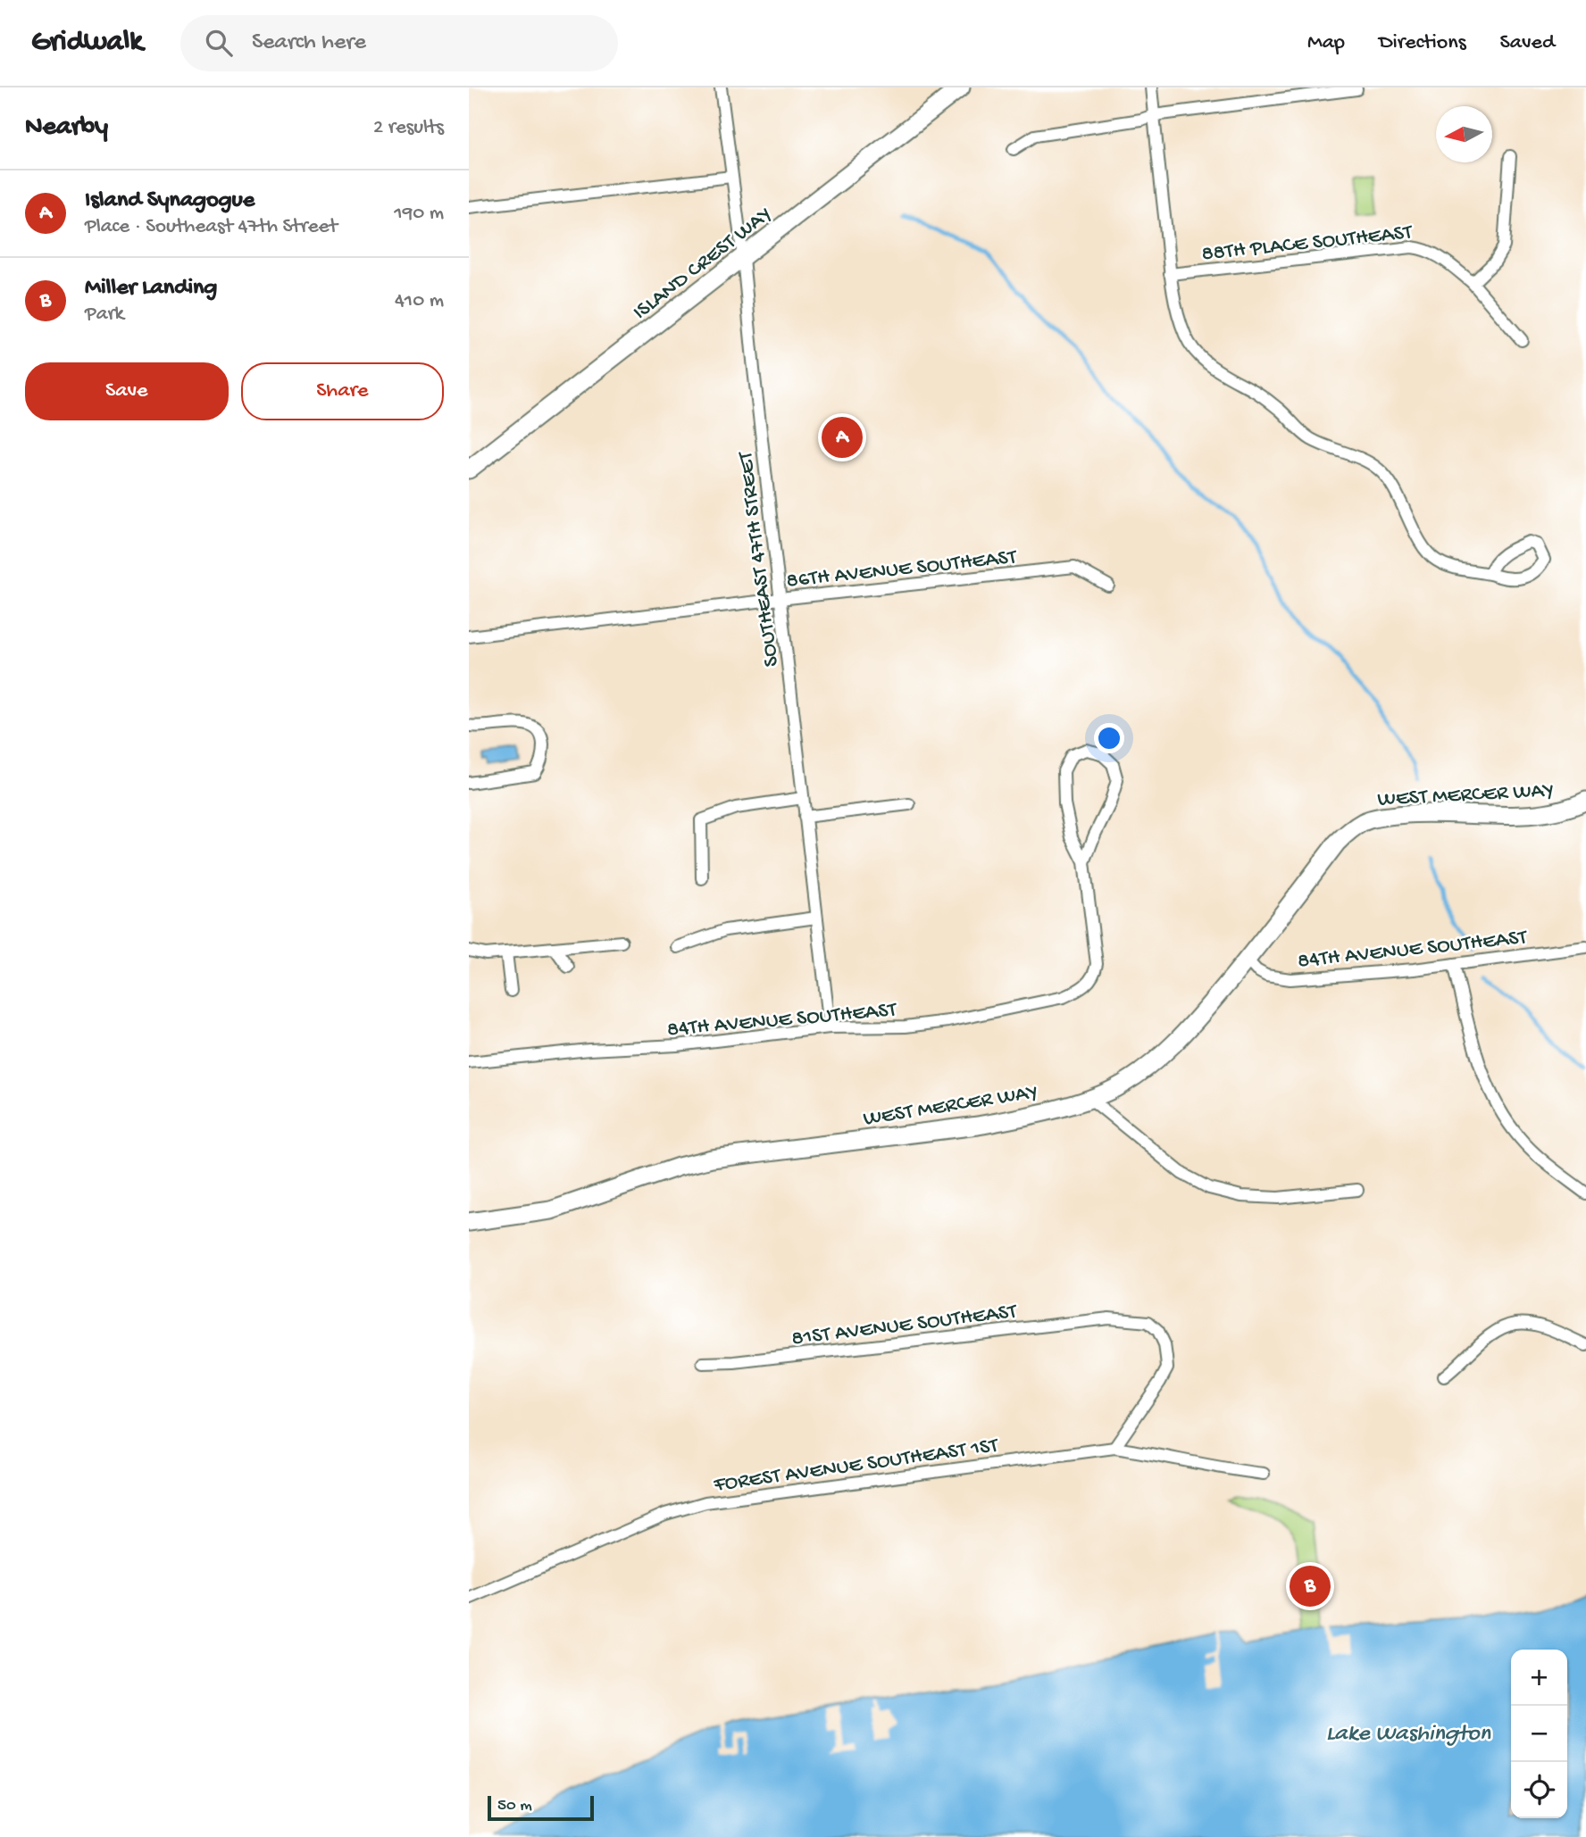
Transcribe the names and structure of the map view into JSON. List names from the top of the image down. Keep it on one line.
{"streets":{"street":["88TH PLACE SOUTHEAST","ISLAND CREST WAY","SOUTHEAST 47TH STREET","86TH AVENUE SOUTHEAST","WEST MERCER WAY","84TH AVENUE SOUTHEAST","81ST AVENUE SOUTHEAST","FOREST AVENUE SOUTHEAST 1ST"]},"crossings":[["ISLAND CREST WAY","SOUTHEAST 47TH STREET"],["SOUTHEAST 47TH STREET","86TH AVENUE SOUTHEAST"],["SOUTHEAST 47TH STREET","84TH AVENUE SOUTHEAST"],["WEST MERCER WAY","84TH AVENUE SOUTHEAST"],["81ST AVENUE SOUTHEAST","FOREST AVENUE SOUTHEAST 1ST"]],"water":["Lake Washington"],"scale_bar":"50 m","north":"left","page":{"header":"Gridwalk","search":"Search here","nav":["Map","Directions","Saved"],"heading":["Nearby","2 results"],"list":[{"mark":"A","name":"Island Synagogue","note":"Place · Southeast 47th Street","value":"190 m"},{"mark":"B","name":"Miller Landing","note":"Park","value":"410 m"}],"buttons":["Save","Share"],"pins":["A","B"],"map_buttons":["+","−"],"scale":"50 m"}}
